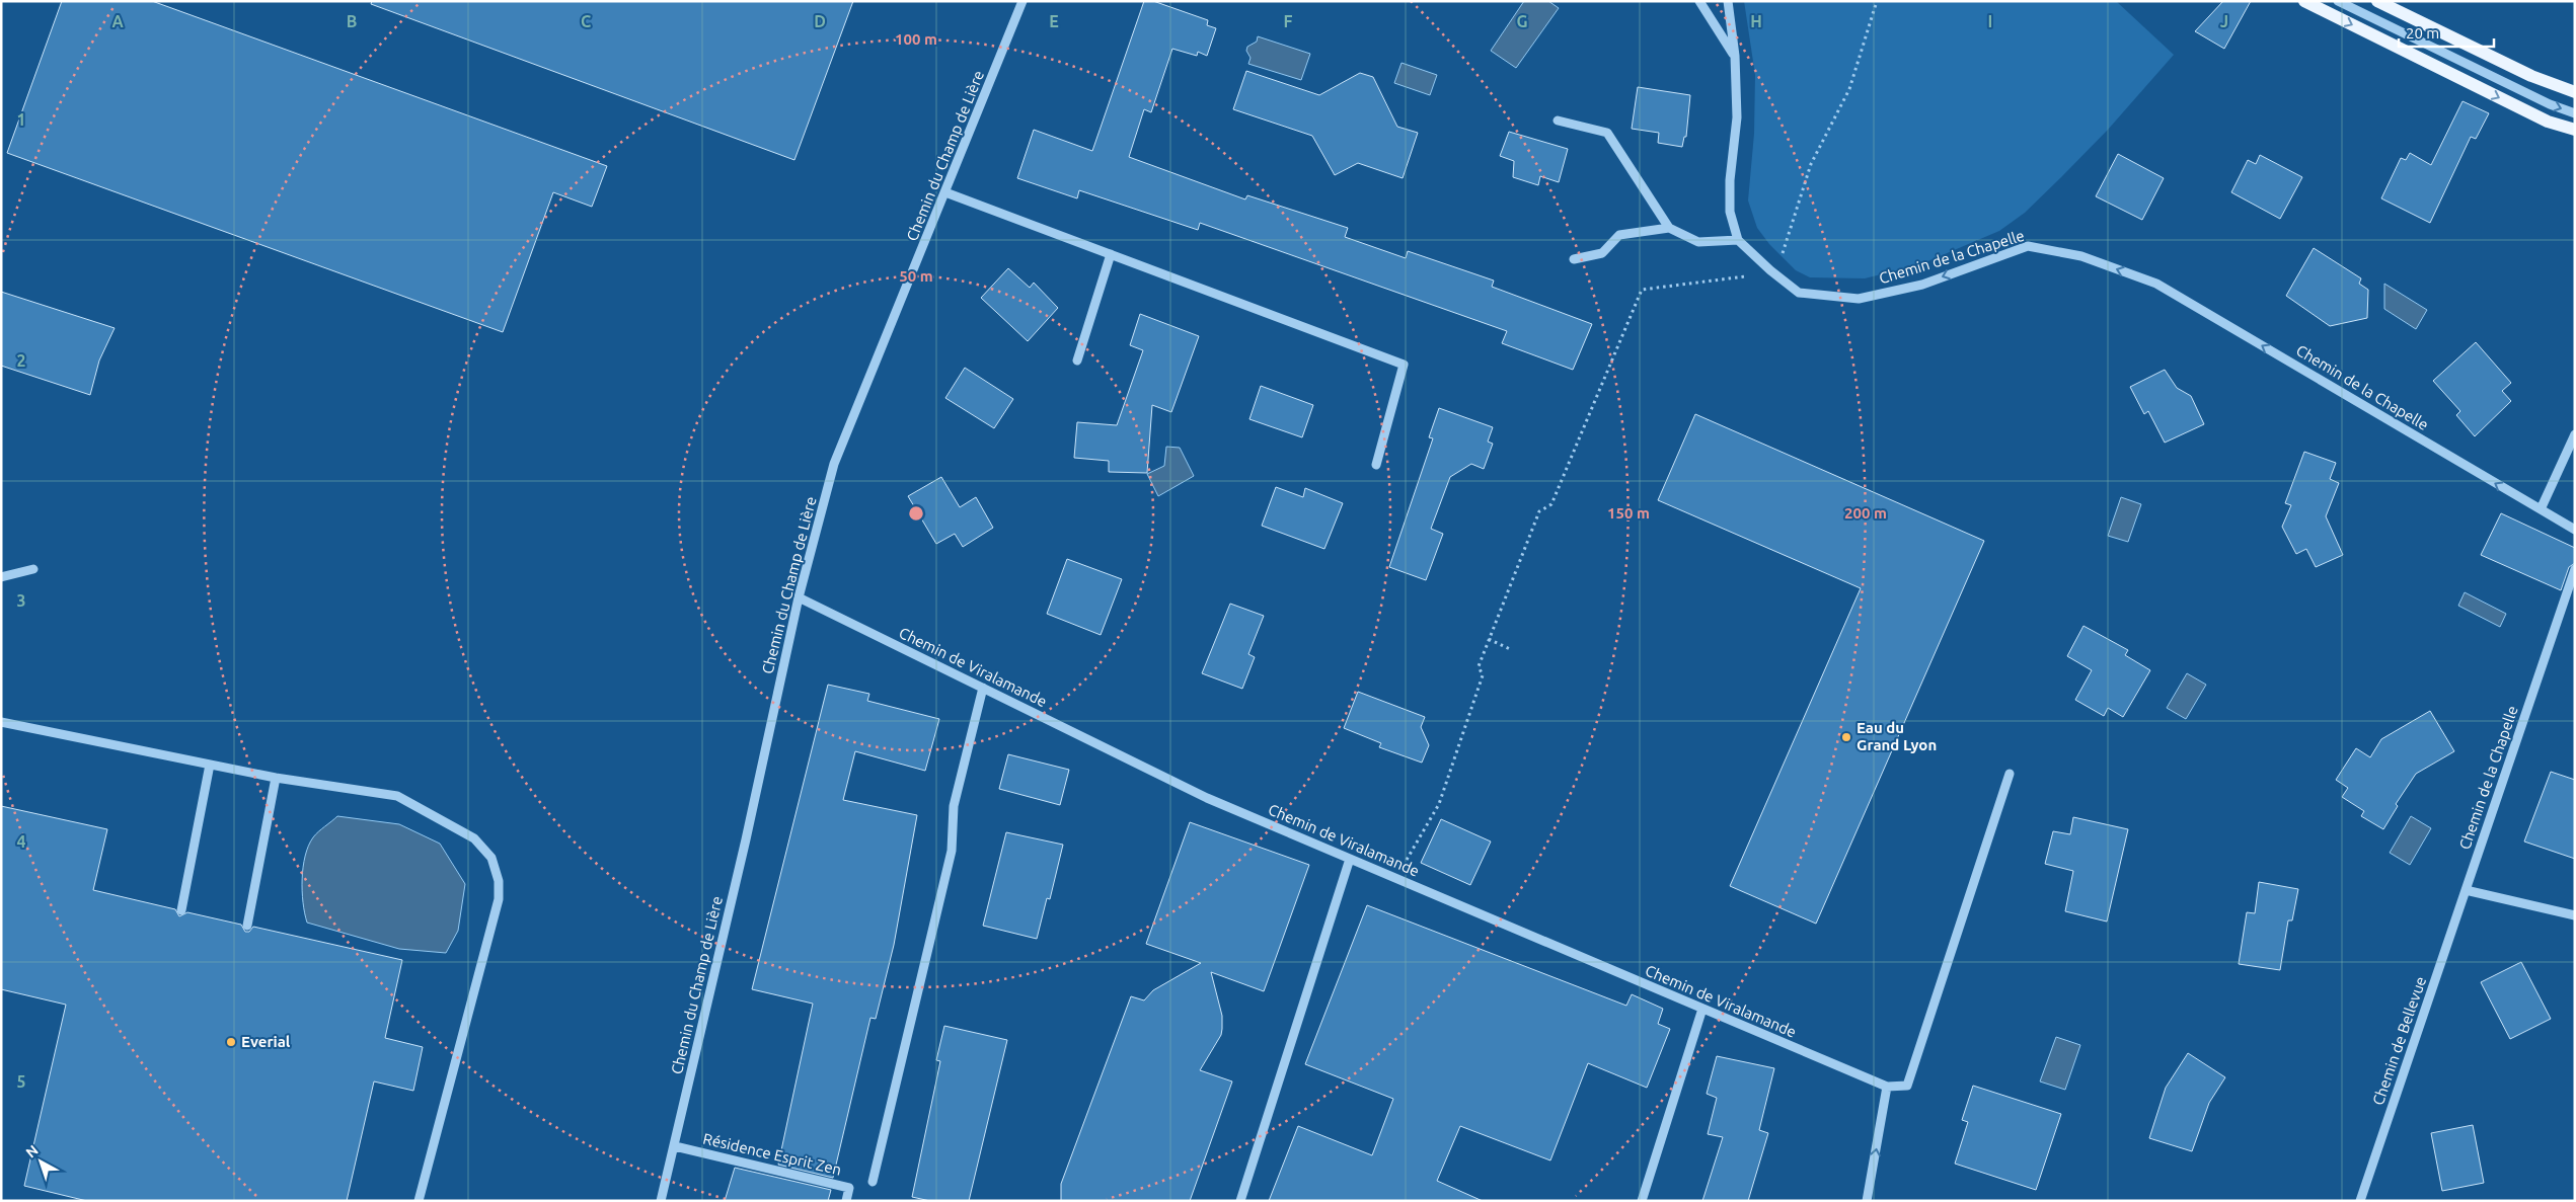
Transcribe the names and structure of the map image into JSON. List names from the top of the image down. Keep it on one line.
{"streets":{"street":["Chemin du Champ de Lière","Chemin de la Chapelle","Chemin de Viralamande","Chemin de Bellevue","Résidence Esprit Zen"]},"crossings":[["Chemin du Champ de Lière","Chemin de Viralamande"],["Chemin du Champ de Lière","Résidence Esprit Zen"],["Chemin de la Chapelle","Chemin de Bellevue"]],"one_way":["Chemin de la Chapelle"],"places":["Eau du Grand Lyon","Everial"],"scale_bar":"20 m","north":"top left","grid":{"columns":["A","B","C","D","E","F","G","H","I","J"],"rows":["1","2","3","4","5"]},"rings":["100 m","50 m","150 m","200 m"]}
